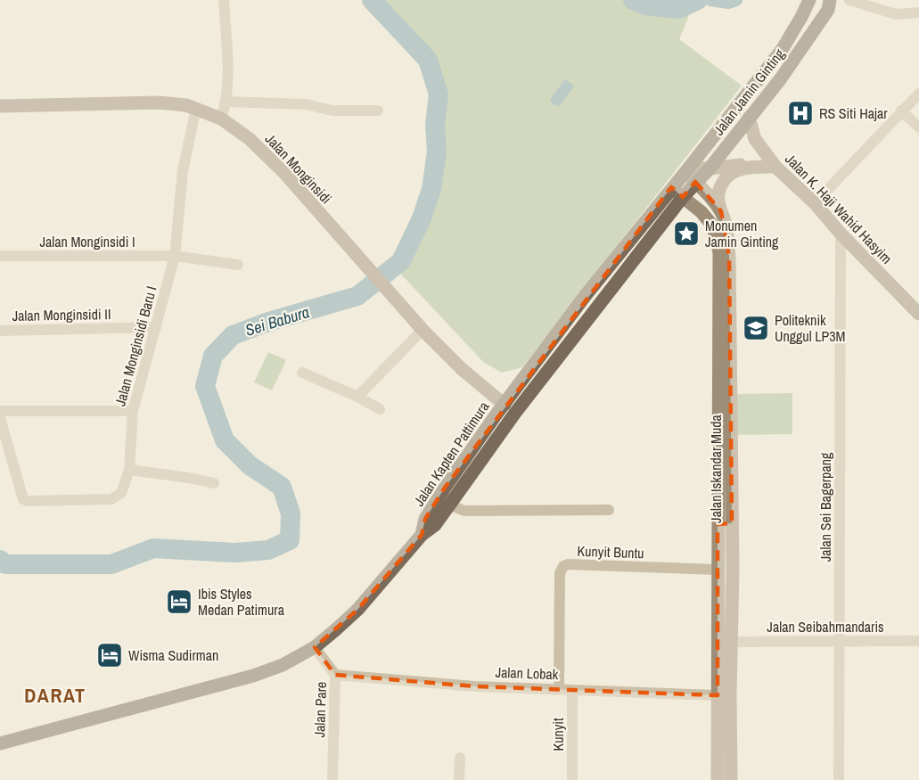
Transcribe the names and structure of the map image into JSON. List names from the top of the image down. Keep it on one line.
{"streets":{"main road":["Jalan Jamin Ginting","Jalan Monginsidi","Jalan K. Haji Wahid Hasyim","Jalan Kapten Pattimura","Jalan Iskandar Muda"],"street":["Jalan Monginsidi I","Jalan Monginsidi II","Jalan Monginsidi Baru I","Jalan Sei Bagerpang","Kunyit Buntu","Jalan Seibahmandaris","Jalan Lobak","Jalan Pare","Kunyit"]},"crossings":[["Jalan Jamin Ginting","Jalan K. Haji Wahid Hasyim"],["Jalan Jamin Ginting","Jalan Kapten Pattimura"],["Jalan Jamin Ginting","Jalan Iskandar Muda"],["Jalan Monginsidi","Jalan Monginsidi Baru I"],["Jalan Monginsidi","Jalan Kapten Pattimura"],["Jalan K. Haji Wahid Hasyim","Jalan Sei Bagerpang"],["Jalan Monginsidi I","Jalan Monginsidi Baru I"],["Jalan Monginsidi II","Jalan Monginsidi Baru I"],["Jalan Kapten Pattimura","Jalan Iskandar Muda"],["Jalan Kapten Pattimura","Jalan Pare"],["Jalan Iskandar Muda","Kunyit Buntu"],["Jalan Iskandar Muda","Jalan Seibahmandaris"],["Jalan Iskandar Muda","Jalan Lobak"],["Jalan Sei Bagerpang","Jalan Seibahmandaris"],["Kunyit Buntu","Jalan Lobak"],["Jalan Lobak","Jalan Pare"],["Jalan Lobak","Kunyit"]],"districts":["DARAT"],"water":["Sei Babura"],"places":{"hospital":["RS Siti Hajar"],"place":["Monumen Jamin Ginting"],"school or university":["Politeknik Unggul LP3M"],"hotel":["Ibis Styles Medan Patimura","Wisma Sudirman"]}}
